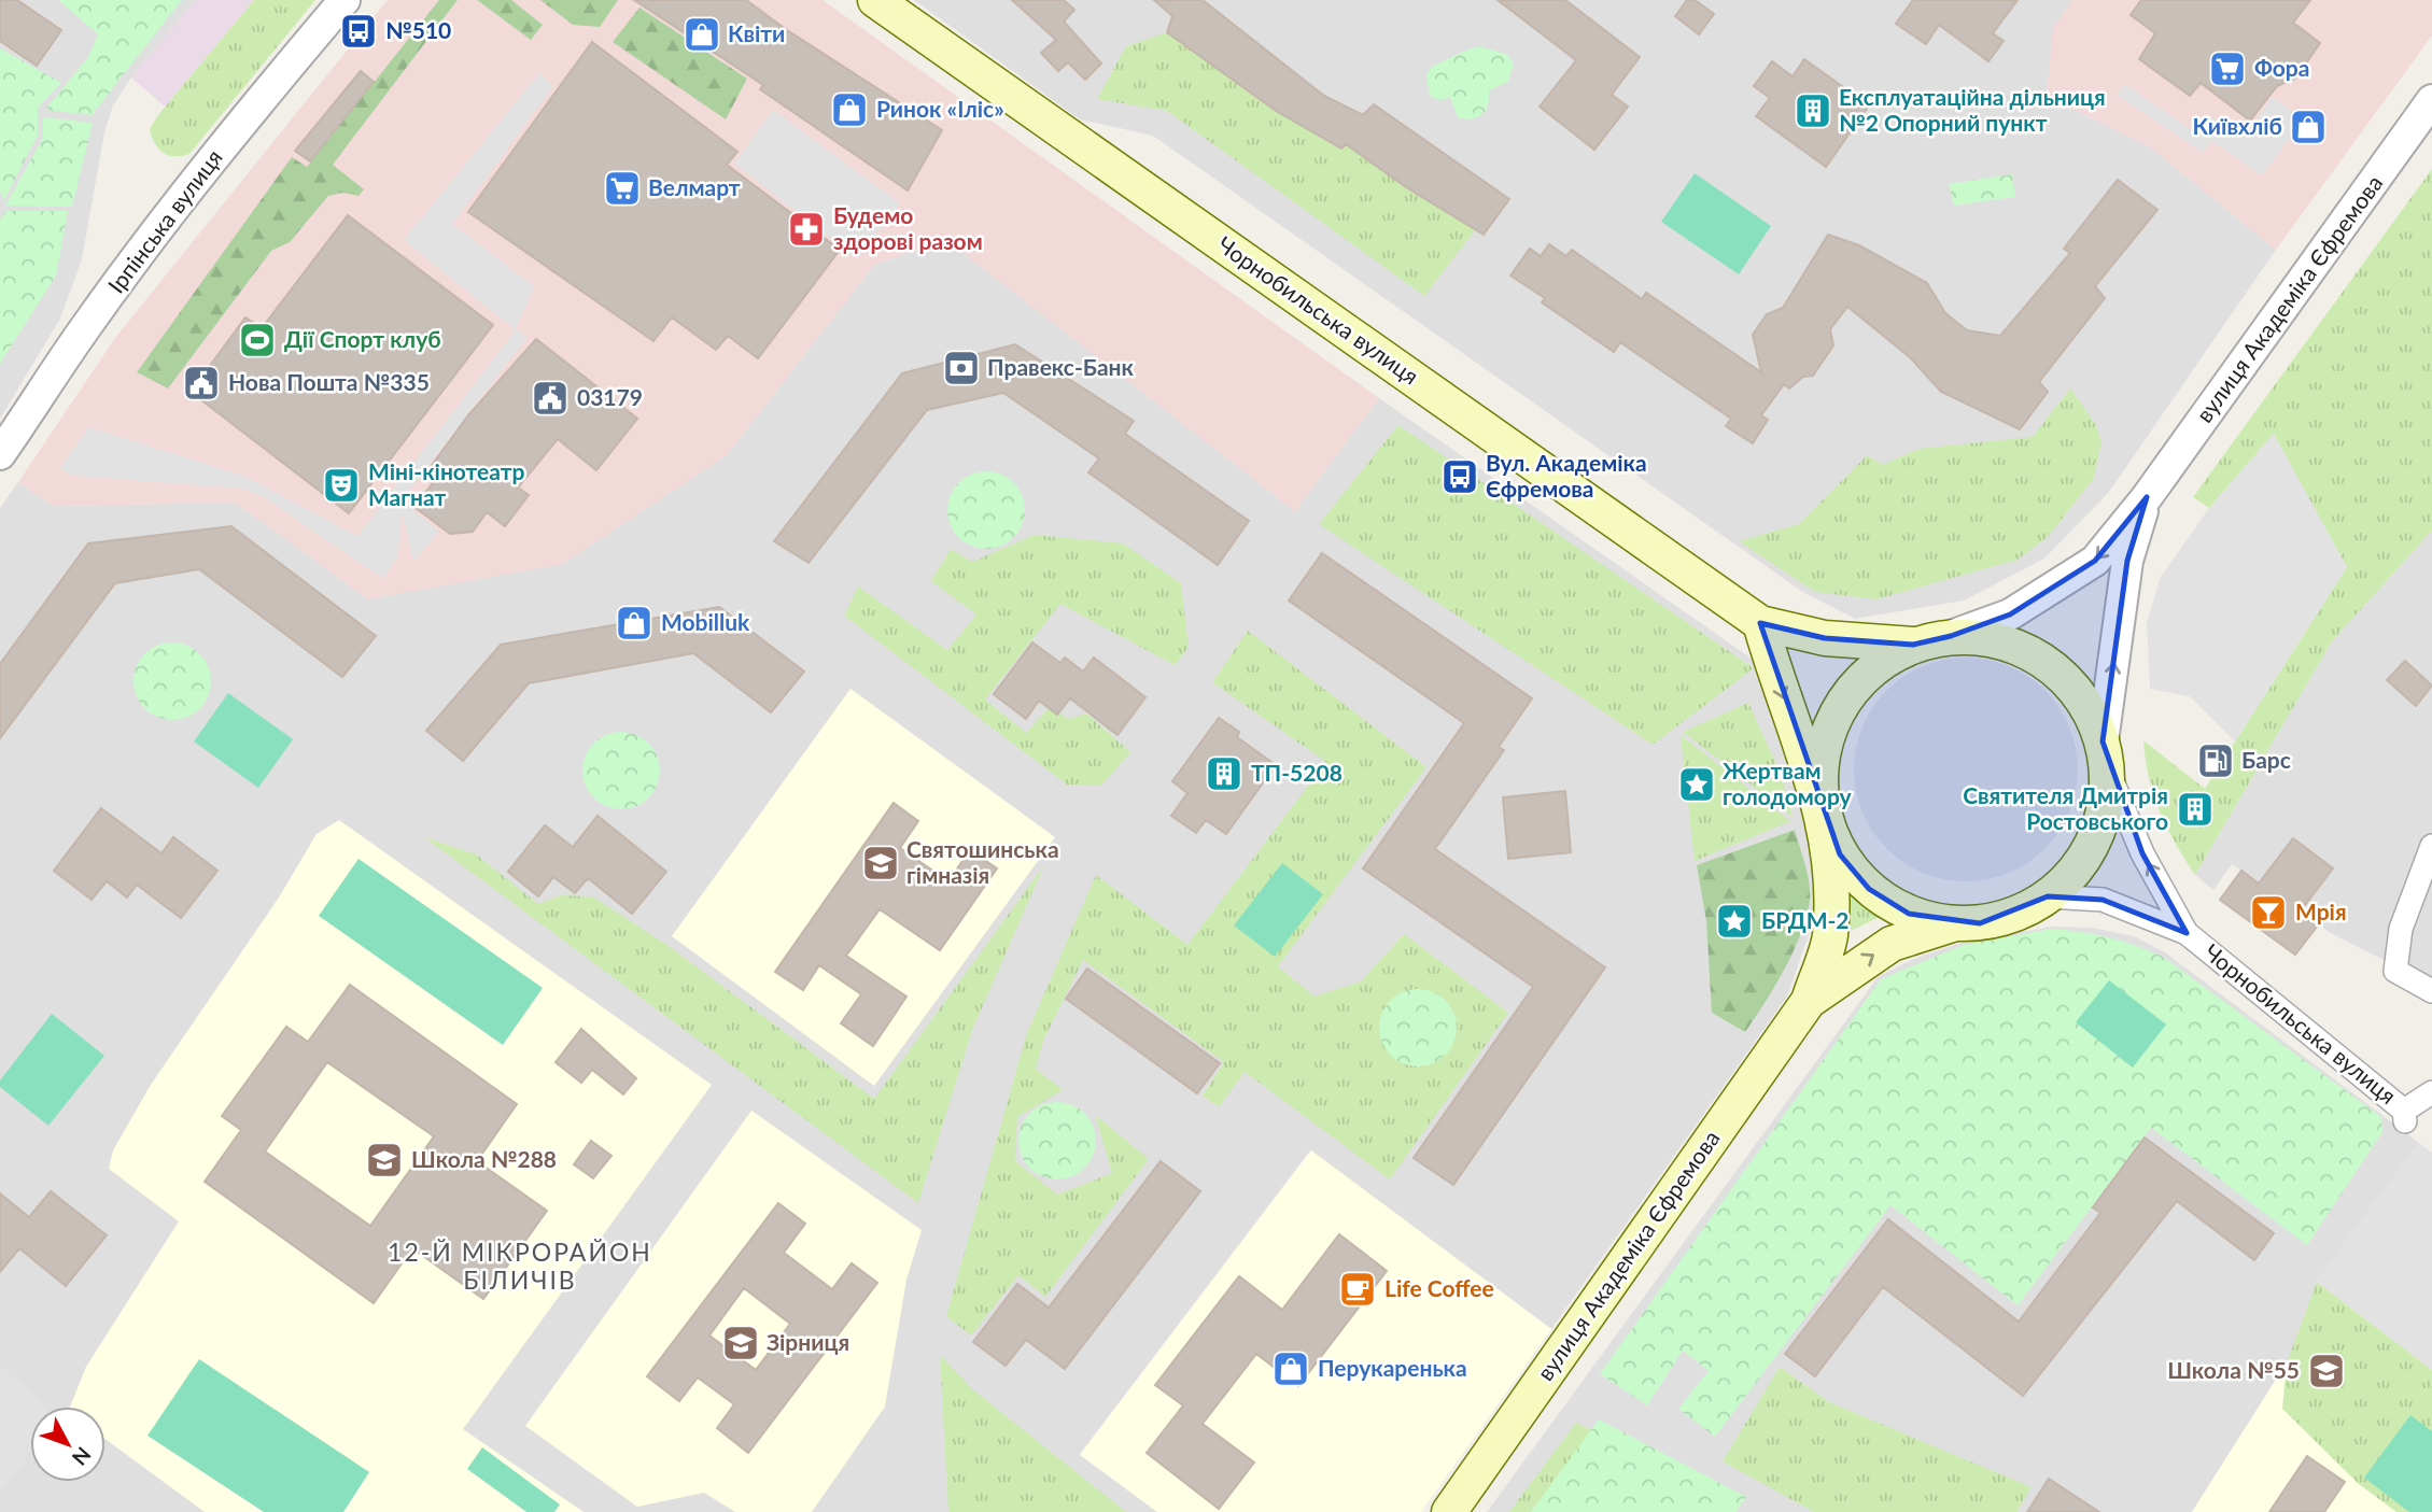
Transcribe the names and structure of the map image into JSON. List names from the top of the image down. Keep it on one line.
{"streets":{"main road":["вулиця Академіка Єфремова","Чорнобильська вулиця"],"street":["Ірпінська вулиця"]},"crossings":[["вулиця Академіка Єфремова","Чорнобильська вулиця"]],"districts":["12-Й МІКРОРАЙОН БІЛИЧІВ"],"places":{"bus stop":["№510","Вул. Академіка Єфремова"],"shop":["Квіти","Ринок «Іліс»","Київхліб","Mobilluk","Перукаренька"],"supermarket":["Фора","Велмарт"],"building":["Експлуатаційна дільниця №2 Опорний пункт","ТП-5208","Святителя Дмитрія Ростовського"],"pharmacy":["Будемо здорові разом"],"sports":["Дії Спорт клуб"],"bank":["Правекс-Банк"],"public building":["Нова Пошта №335","03179"],"theatre":["Міні-кінотеатр Магнат"],"fuel station":["Барс"],"place":["Жертвам голодомору","БРДМ-2"],"school or university":["Святошинська гімназія","Школа №288","Зірниця","Школа №55"],"bar":["Мрія"],"cafe":["Life Coffee"]},"north":"bottom right"}
